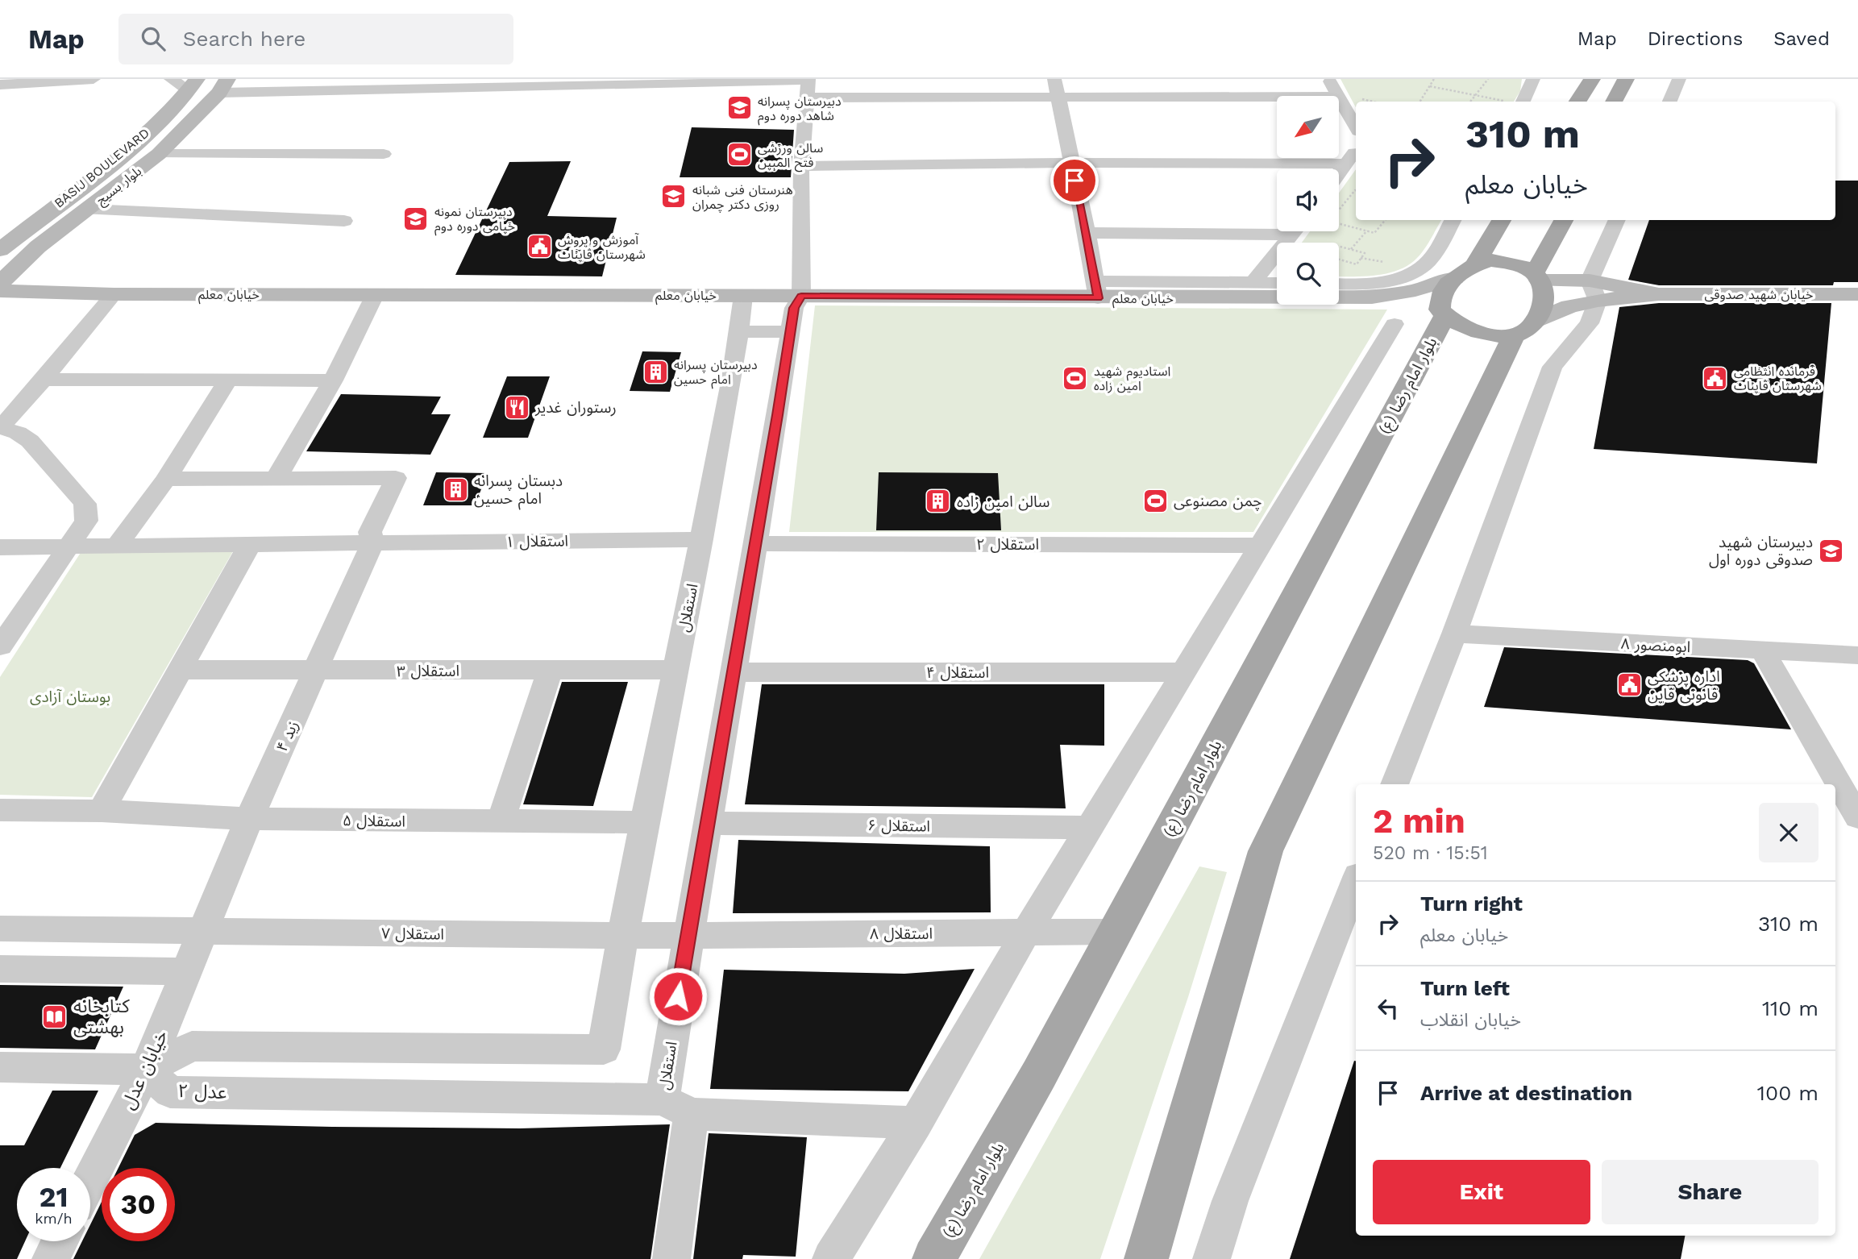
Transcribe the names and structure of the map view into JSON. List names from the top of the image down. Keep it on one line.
{"streets":{"main road":["بلوار امام رضا (ع)"],"street":["BASIJ BOULEVARD","بلوار بسیج","خیابان معلم","خیابان شهید صدوقی","استقلال ۱","استقلال ۲","استقلال","ابومنصور ۸","استقلال ۳","استقلال ۴","زید ۴","استقلال ۵","استقلال ۶","استقلال ۷","استقلال ۸","خیابان عدل","عدل ۲"]},"crossings":[["خیابان معلم","استقلال"],["بلوار امام رضا (ع)","استقلال ۸"],["استقلال ۱","استقلال"],["استقلال ۱","زید ۴"],["استقلال ۲","استقلال"],["استقلال","استقلال ۳"],["استقلال","استقلال ۴"],["استقلال","استقلال ۵"],["استقلال","استقلال ۶"],["استقلال","استقلال ۷"],["استقلال","استقلال ۸"],["استقلال","خیابان عدل"],["استقلال","عدل ۲"],["استقلال ۳","زید ۴"],["زید ۴","استقلال ۵"],["زید ۴","استقلال ۷"],["زید ۴","خیابان عدل"],["استقلال ۷","استقلال ۸"],["استقلال ۷","خیابان عدل"],["خیابان عدل","عدل ۲"]],"parks":["بوستان آزادی"],"places":{"school or university":["دبیرستان پسرانه شاهد دوره دوم","هنرستان فنی شبانه روزی دکتر چمران","دبیرستان نمونه خیامی دوره دوم","دبیرستان شهید صدوقی دوره اول"],"sports":["سالن ورزشی فتح المبین","استادیوم شهید امین زاده","چمن مصنوعی"],"public building":["آموزش و پروش شهرستان قاینات","فرمانده انتظامی شهرستان قاینات","اداره پزشکی قانونی قاین"],"building":["دبیرستان پسرانه امام حسین","دبستان پسرانه امام حسین","سالن امین زاده"],"restaurant":["رستوران غدیر"],"library":["کتابخانه بهشتی"]},"north":"bottom left","page":{"header":"Map","search":"Search here","nav":["Map","Directions","Saved"],"turn":["310 m","خیابان معلم"],"heading":["2 min","520 m · 15:51"],"list":[{"name":"Turn right","note":"خیابان معلم","value":"310 m"},{"name":"Turn left","note":"خیابان انقلاب","value":"110 m"},{"name":"Arrive at destination","value":"100 m"}],"buttons":["Exit","Share"],"speed":"21 km/h","limit":"30"}}
